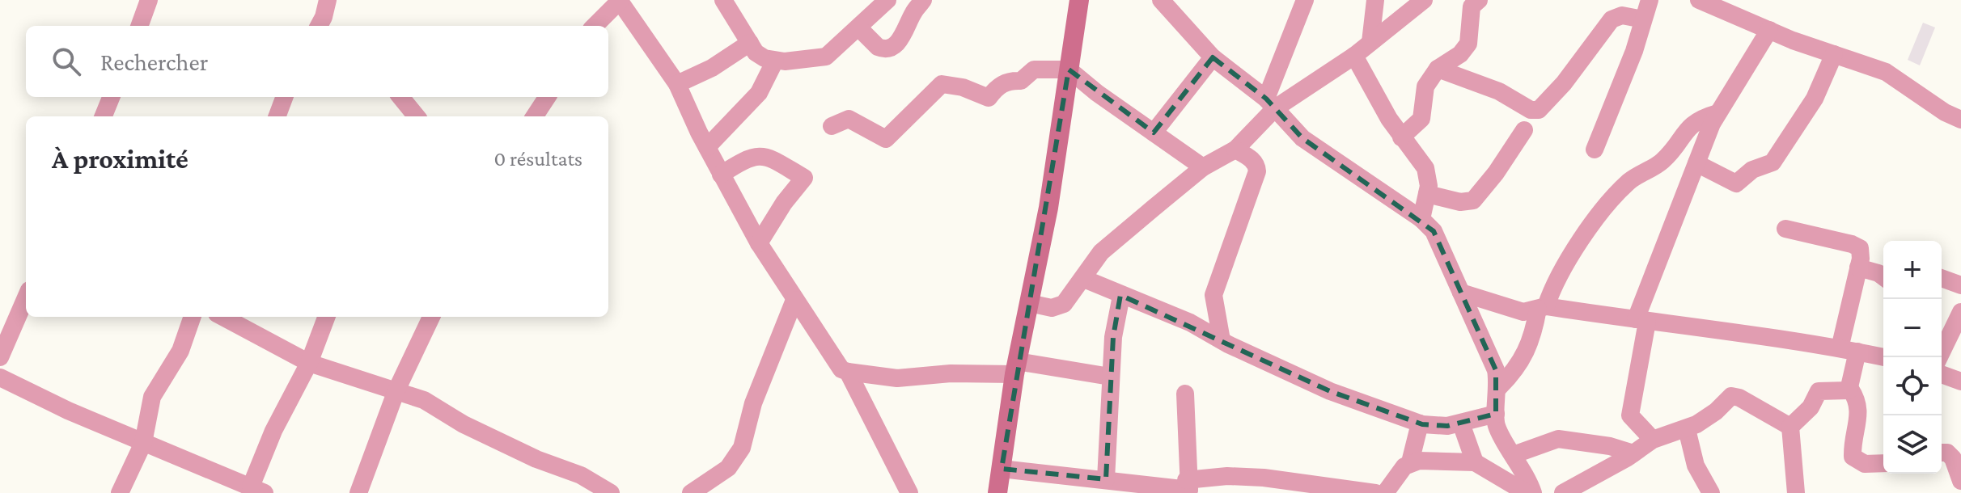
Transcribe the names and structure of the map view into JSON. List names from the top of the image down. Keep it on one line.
{"page":{"search":"Rechercher","heading":["À proximité","0 résultats"],"map_buttons":["+","−"]}}
